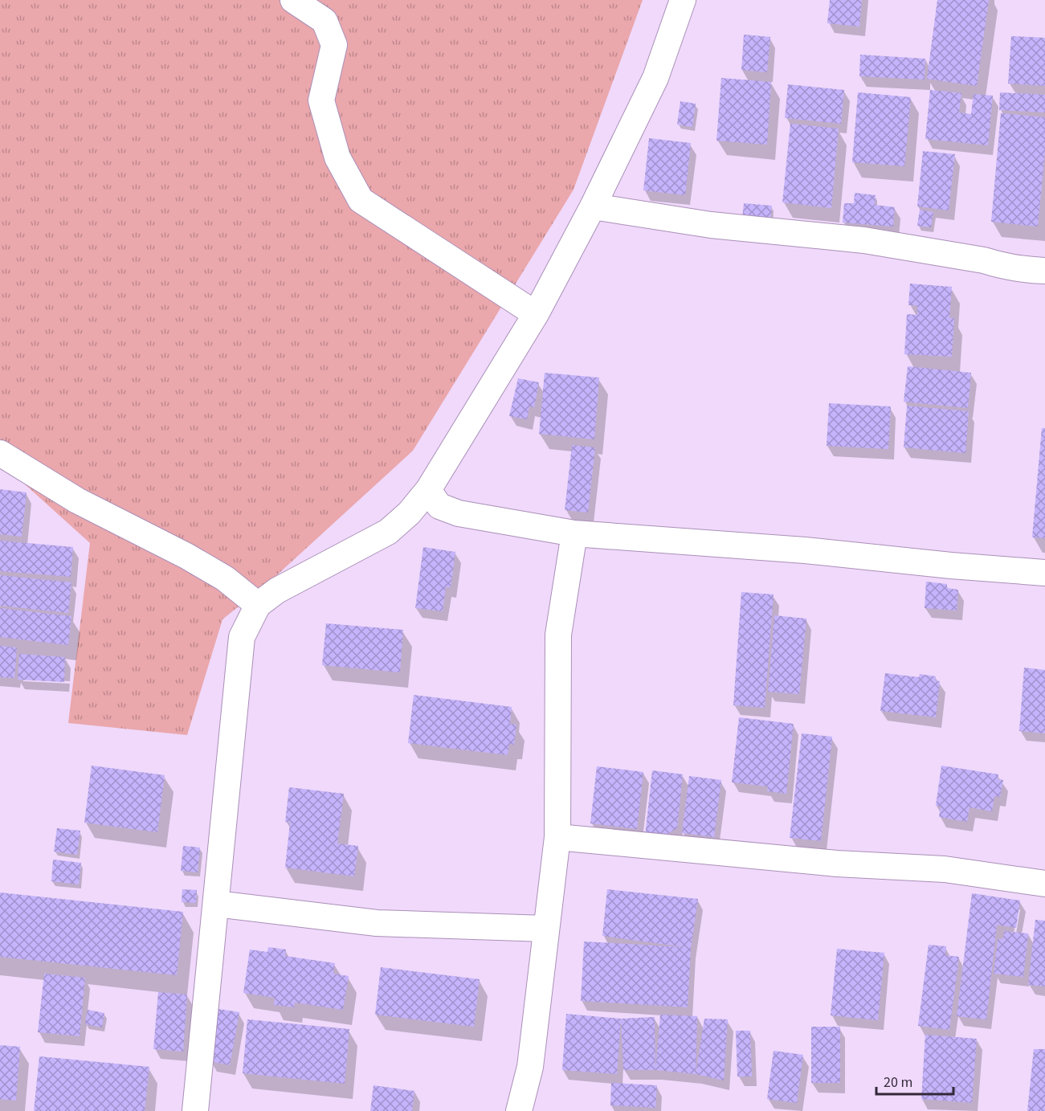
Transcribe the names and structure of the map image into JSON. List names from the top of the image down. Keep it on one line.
{"scale_bar":"20 m"}
